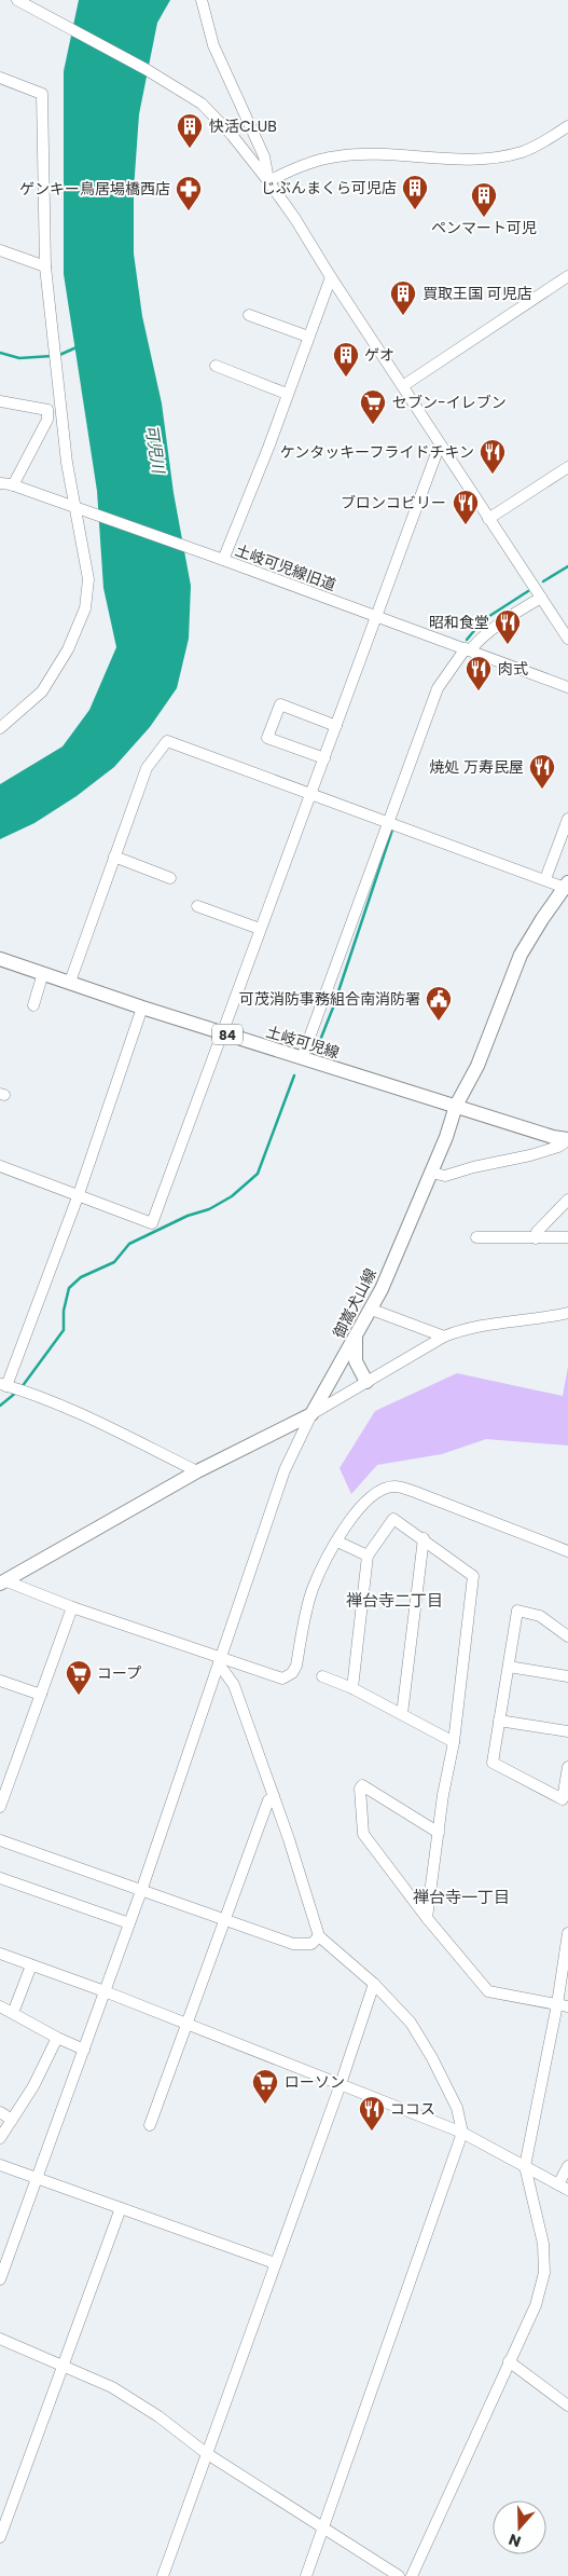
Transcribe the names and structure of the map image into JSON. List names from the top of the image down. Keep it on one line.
{"streets":{"main road":["84","土岐可児線","御嵩犬山線"],"street":["土岐可児線旧道"]},"crossings":[["土岐可児線","御嵩犬山線"]],"districts":["禅台寺二丁目","禅台寺一丁目"],"water":["可児川"],"places":{"building":["快活CLUB","じぶんまくら可児店","ペンマート可児","買取王国 可児店","ゲオ"],"pharmacy":["ゲンキー鳥居場橋西店"],"supermarket":["セブン-イレブン","コープ","ローソン"],"restaurant":["ケンタッキーフライドチキン","ブロンコビリー","昭和食堂","肉式","焼処 万寿民屋","ココス"],"public building":["可茂消防事務組合南消防署"]},"north":"bottom"}
